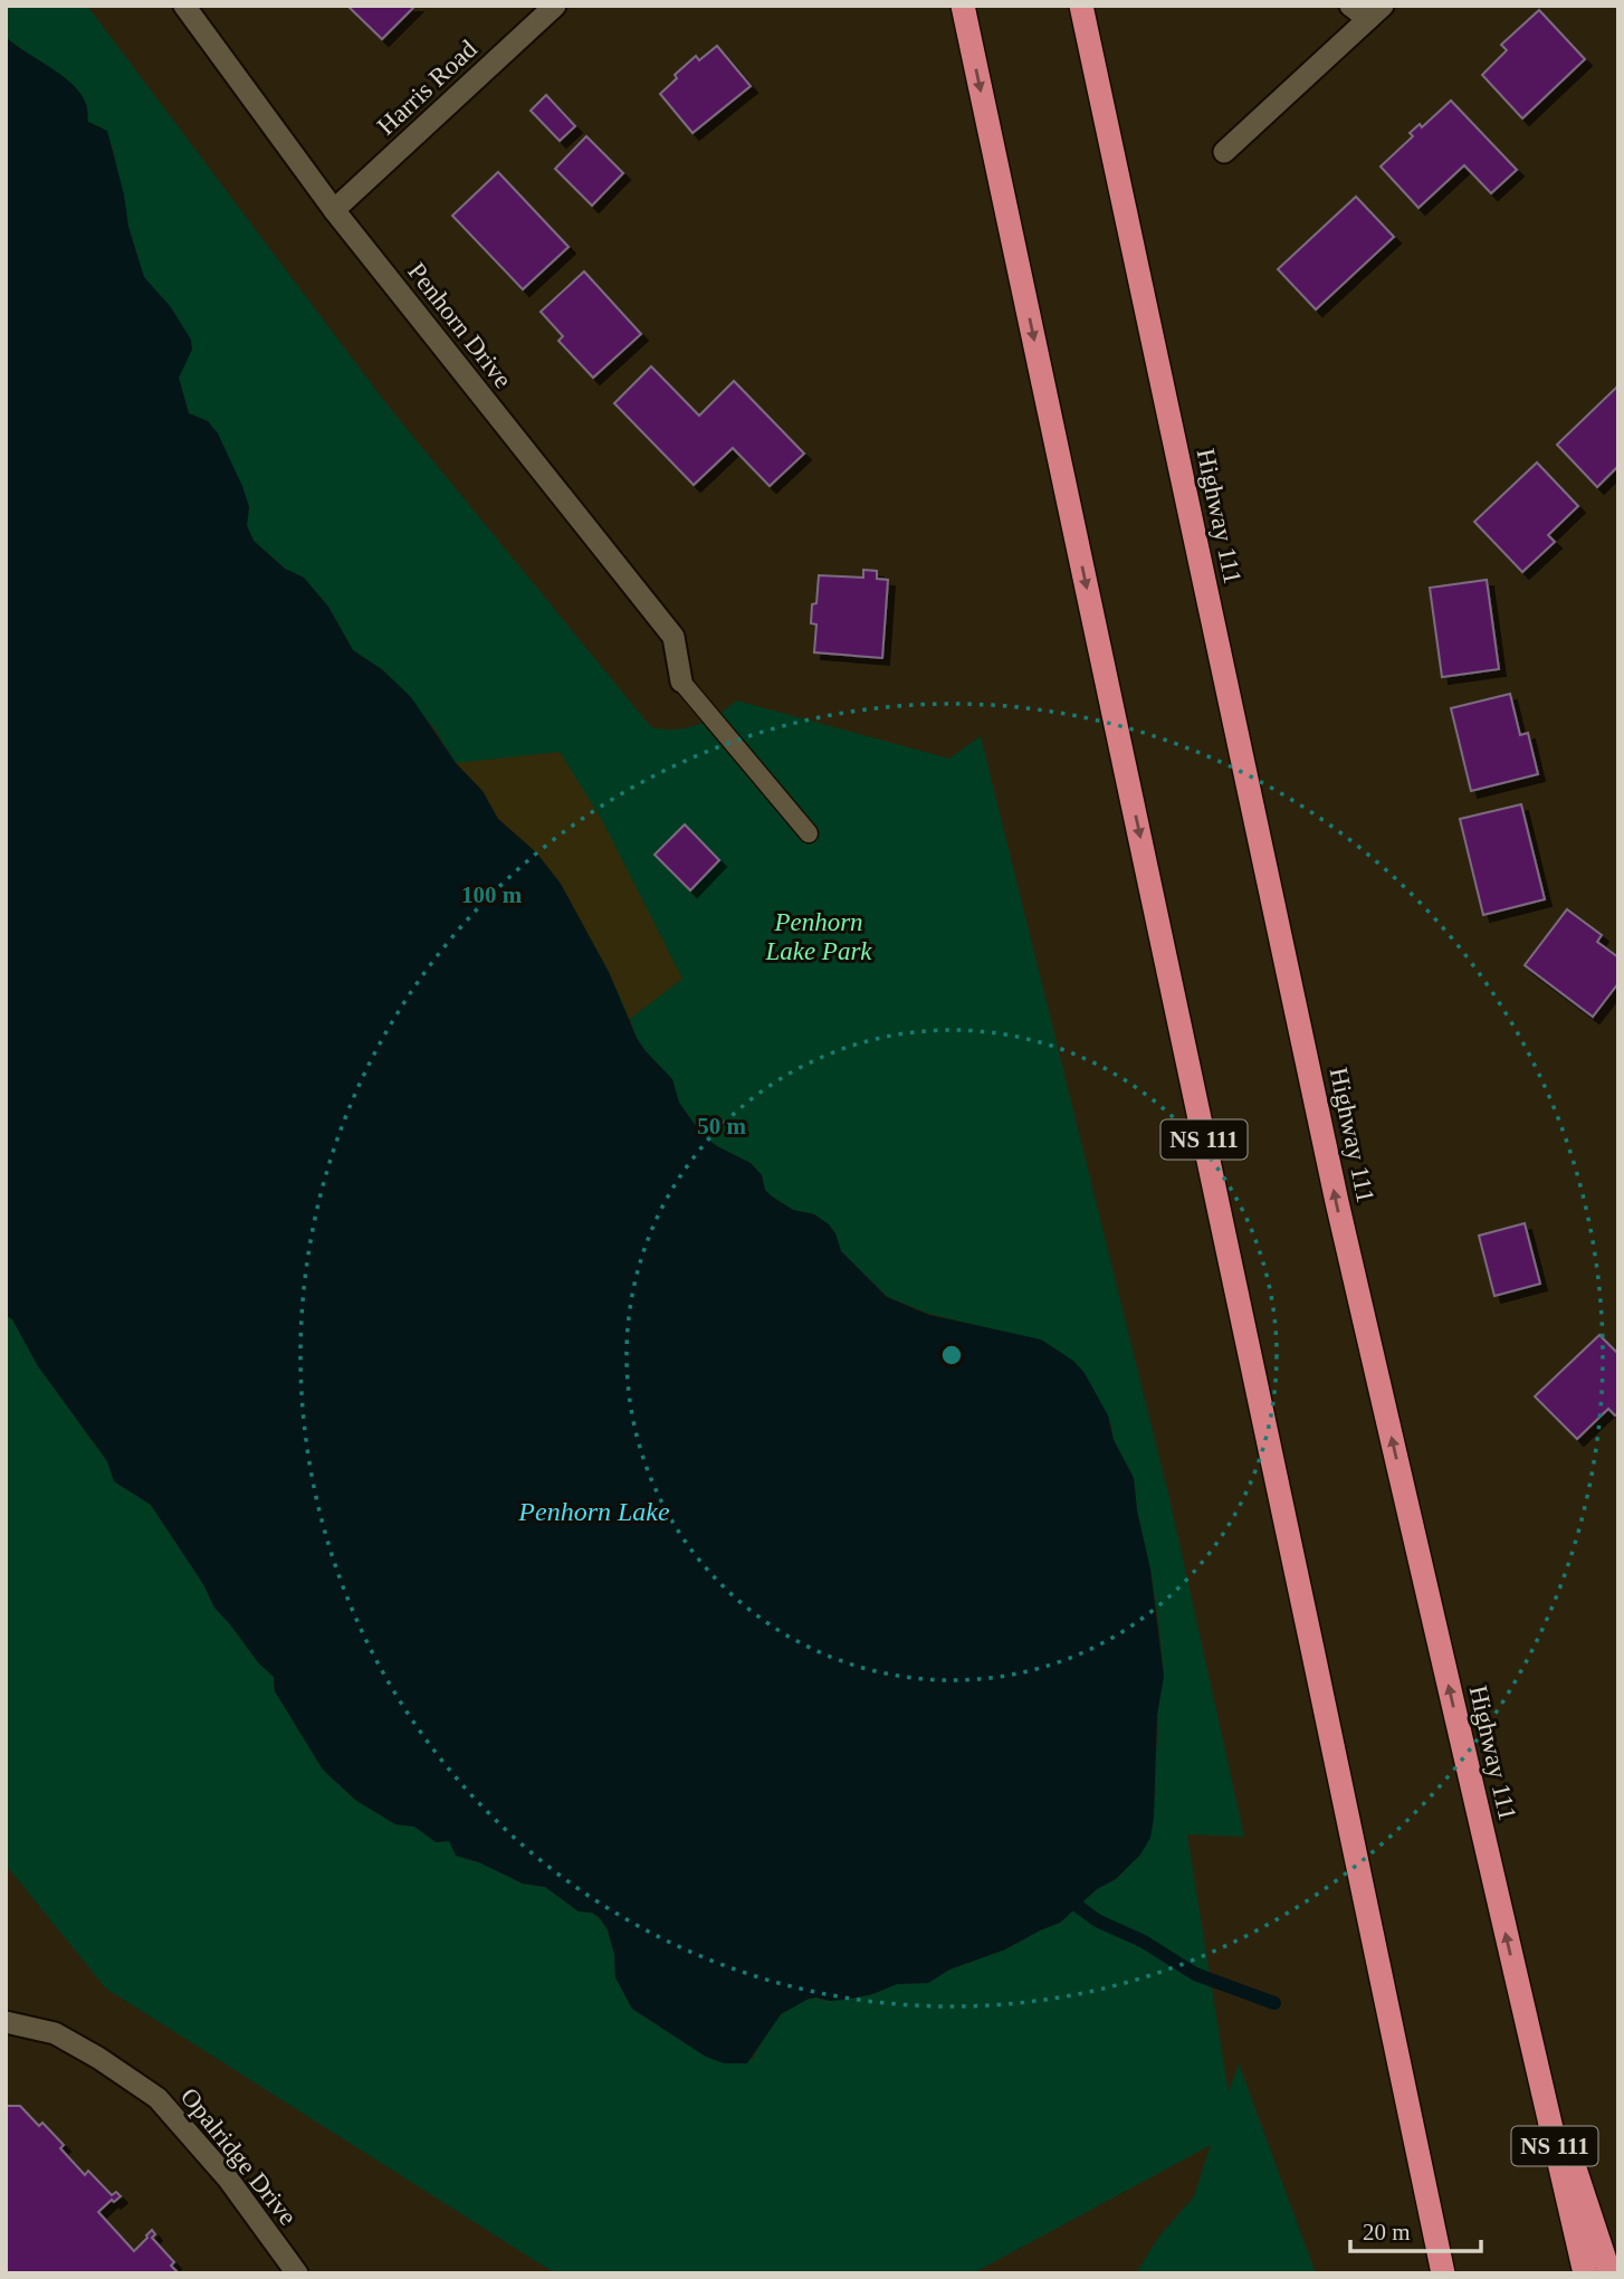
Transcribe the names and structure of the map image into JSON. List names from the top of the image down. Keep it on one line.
{"streets":{"highway":["Highway 111","NS 111"],"street":["Harris Road","Penhorn Drive","Opalridge Drive"]},"crossings":[["Harris Road","Penhorn Drive"]],"water":["Penhorn Lake"],"parks":["Penhorn Lake Park"],"scale_bar":"20 m","rings":["100 m","50 m"]}
